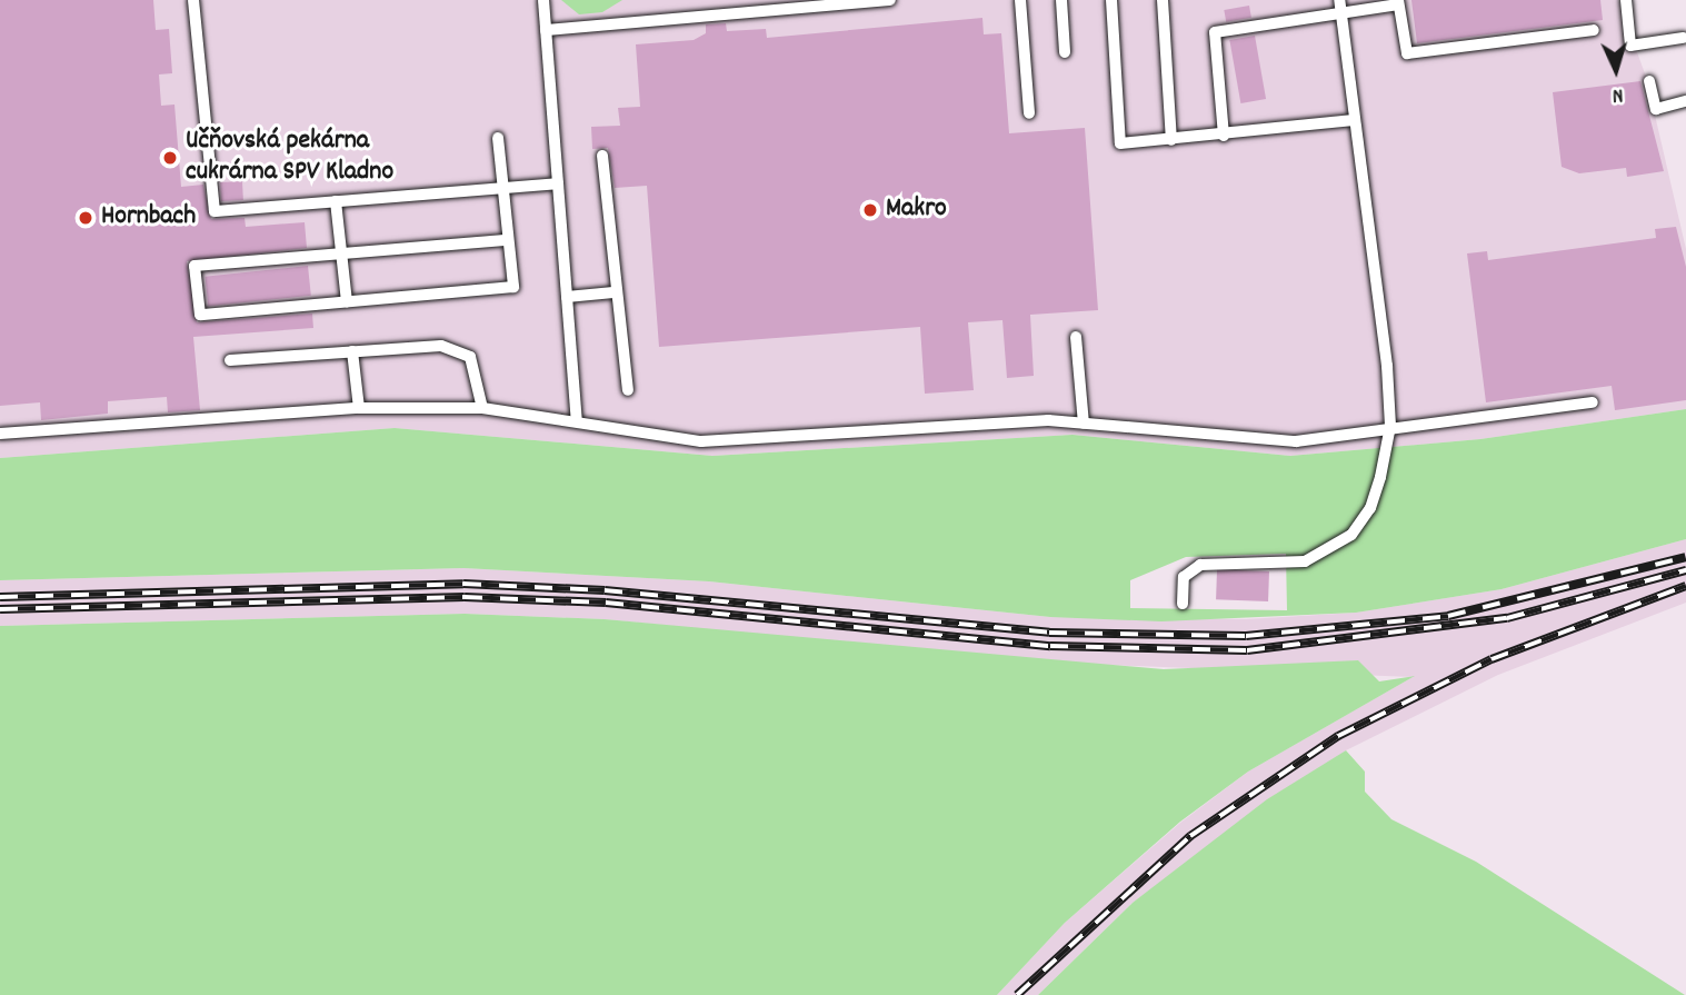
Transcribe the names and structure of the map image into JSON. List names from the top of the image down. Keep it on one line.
{"places":["Učňovská pekárna cukrárna SPV Kladno","Makro","Hornbach"],"north":"bottom"}
